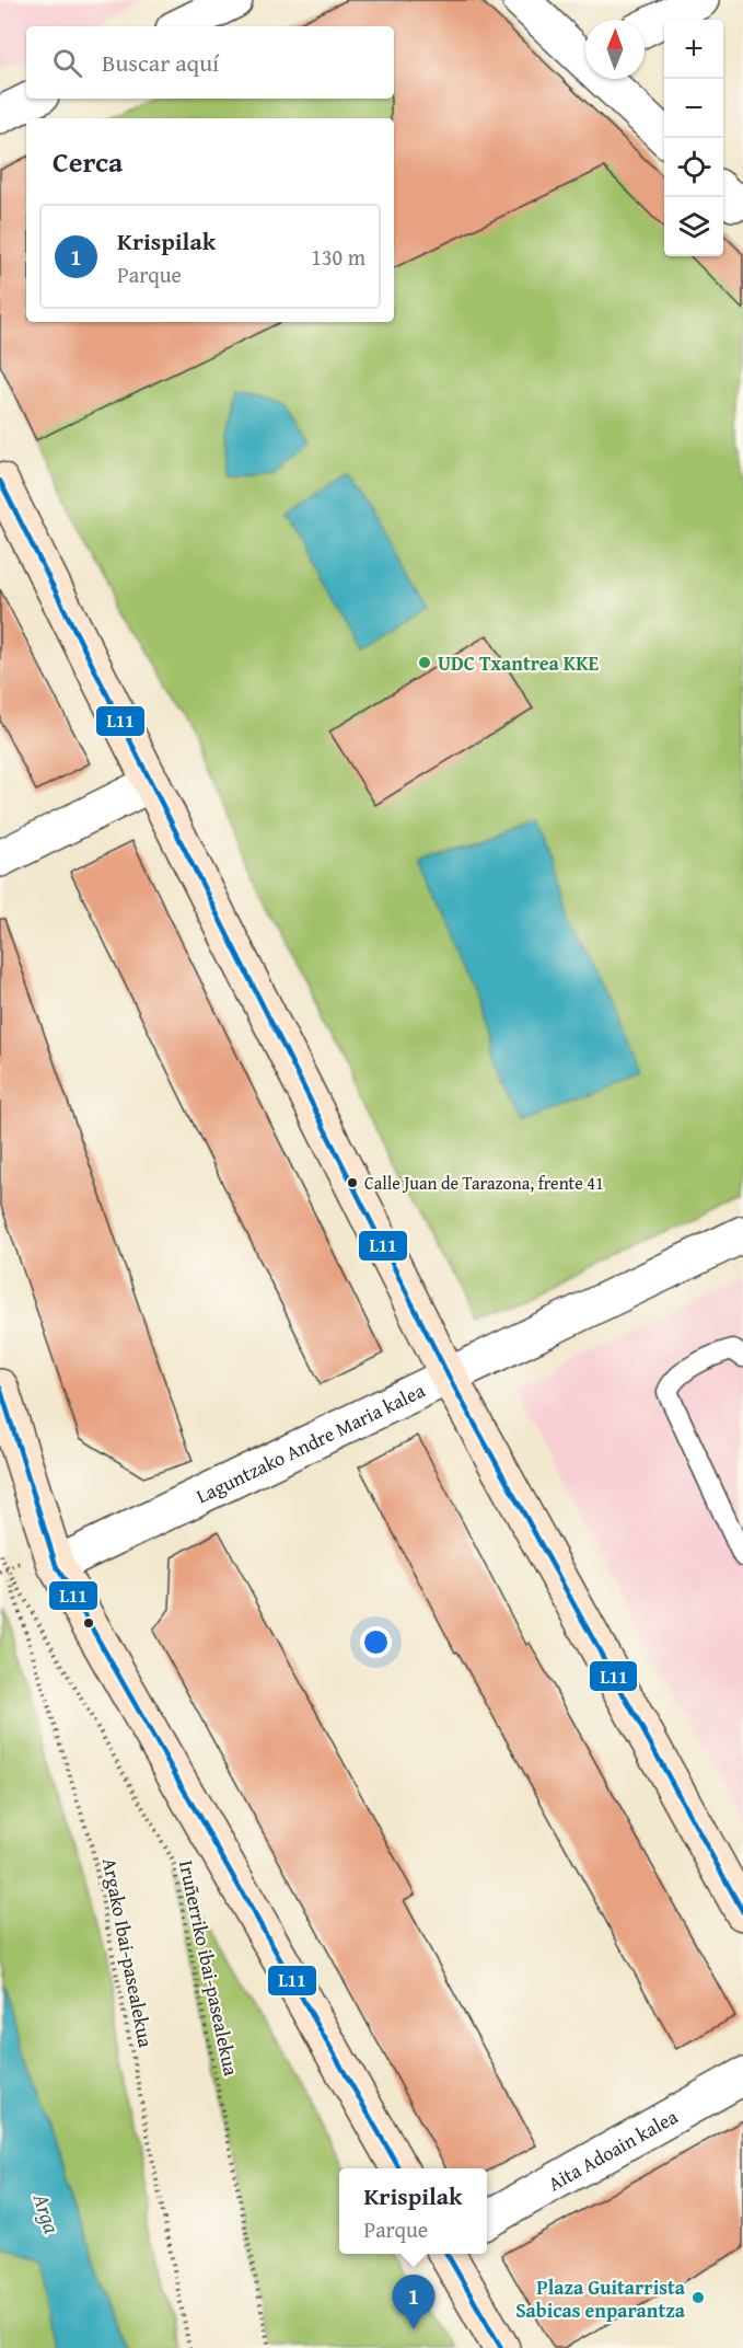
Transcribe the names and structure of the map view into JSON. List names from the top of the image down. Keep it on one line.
{"streets":{"street":["Laguntzako Andre Maria kalea","Aita Adoain kalea"],"path":["Argako Ibai-pasealekua","Iruñerriko ibai-pasealekua"]},"crossings":[["Argako Ibai-pasealekua","Iruñerriko ibai-pasealekua"]],"water":["Arga"],"places":["UDC Txantrea KKE","Calle Juan de Tarazona, frente 41","Plaza Guitarrista Sabicas enparantza"],"lines":["transit line L11"],"north":"top","page":{"map_buttons":["+","−"],"search":"Buscar aquí","heading":"Cerca","list":[{"mark":"1","name":"Krispilak","note":"Parque","value":"130 m"}],"popup":["Krispilak","Parque"],"pins":"1"}}
